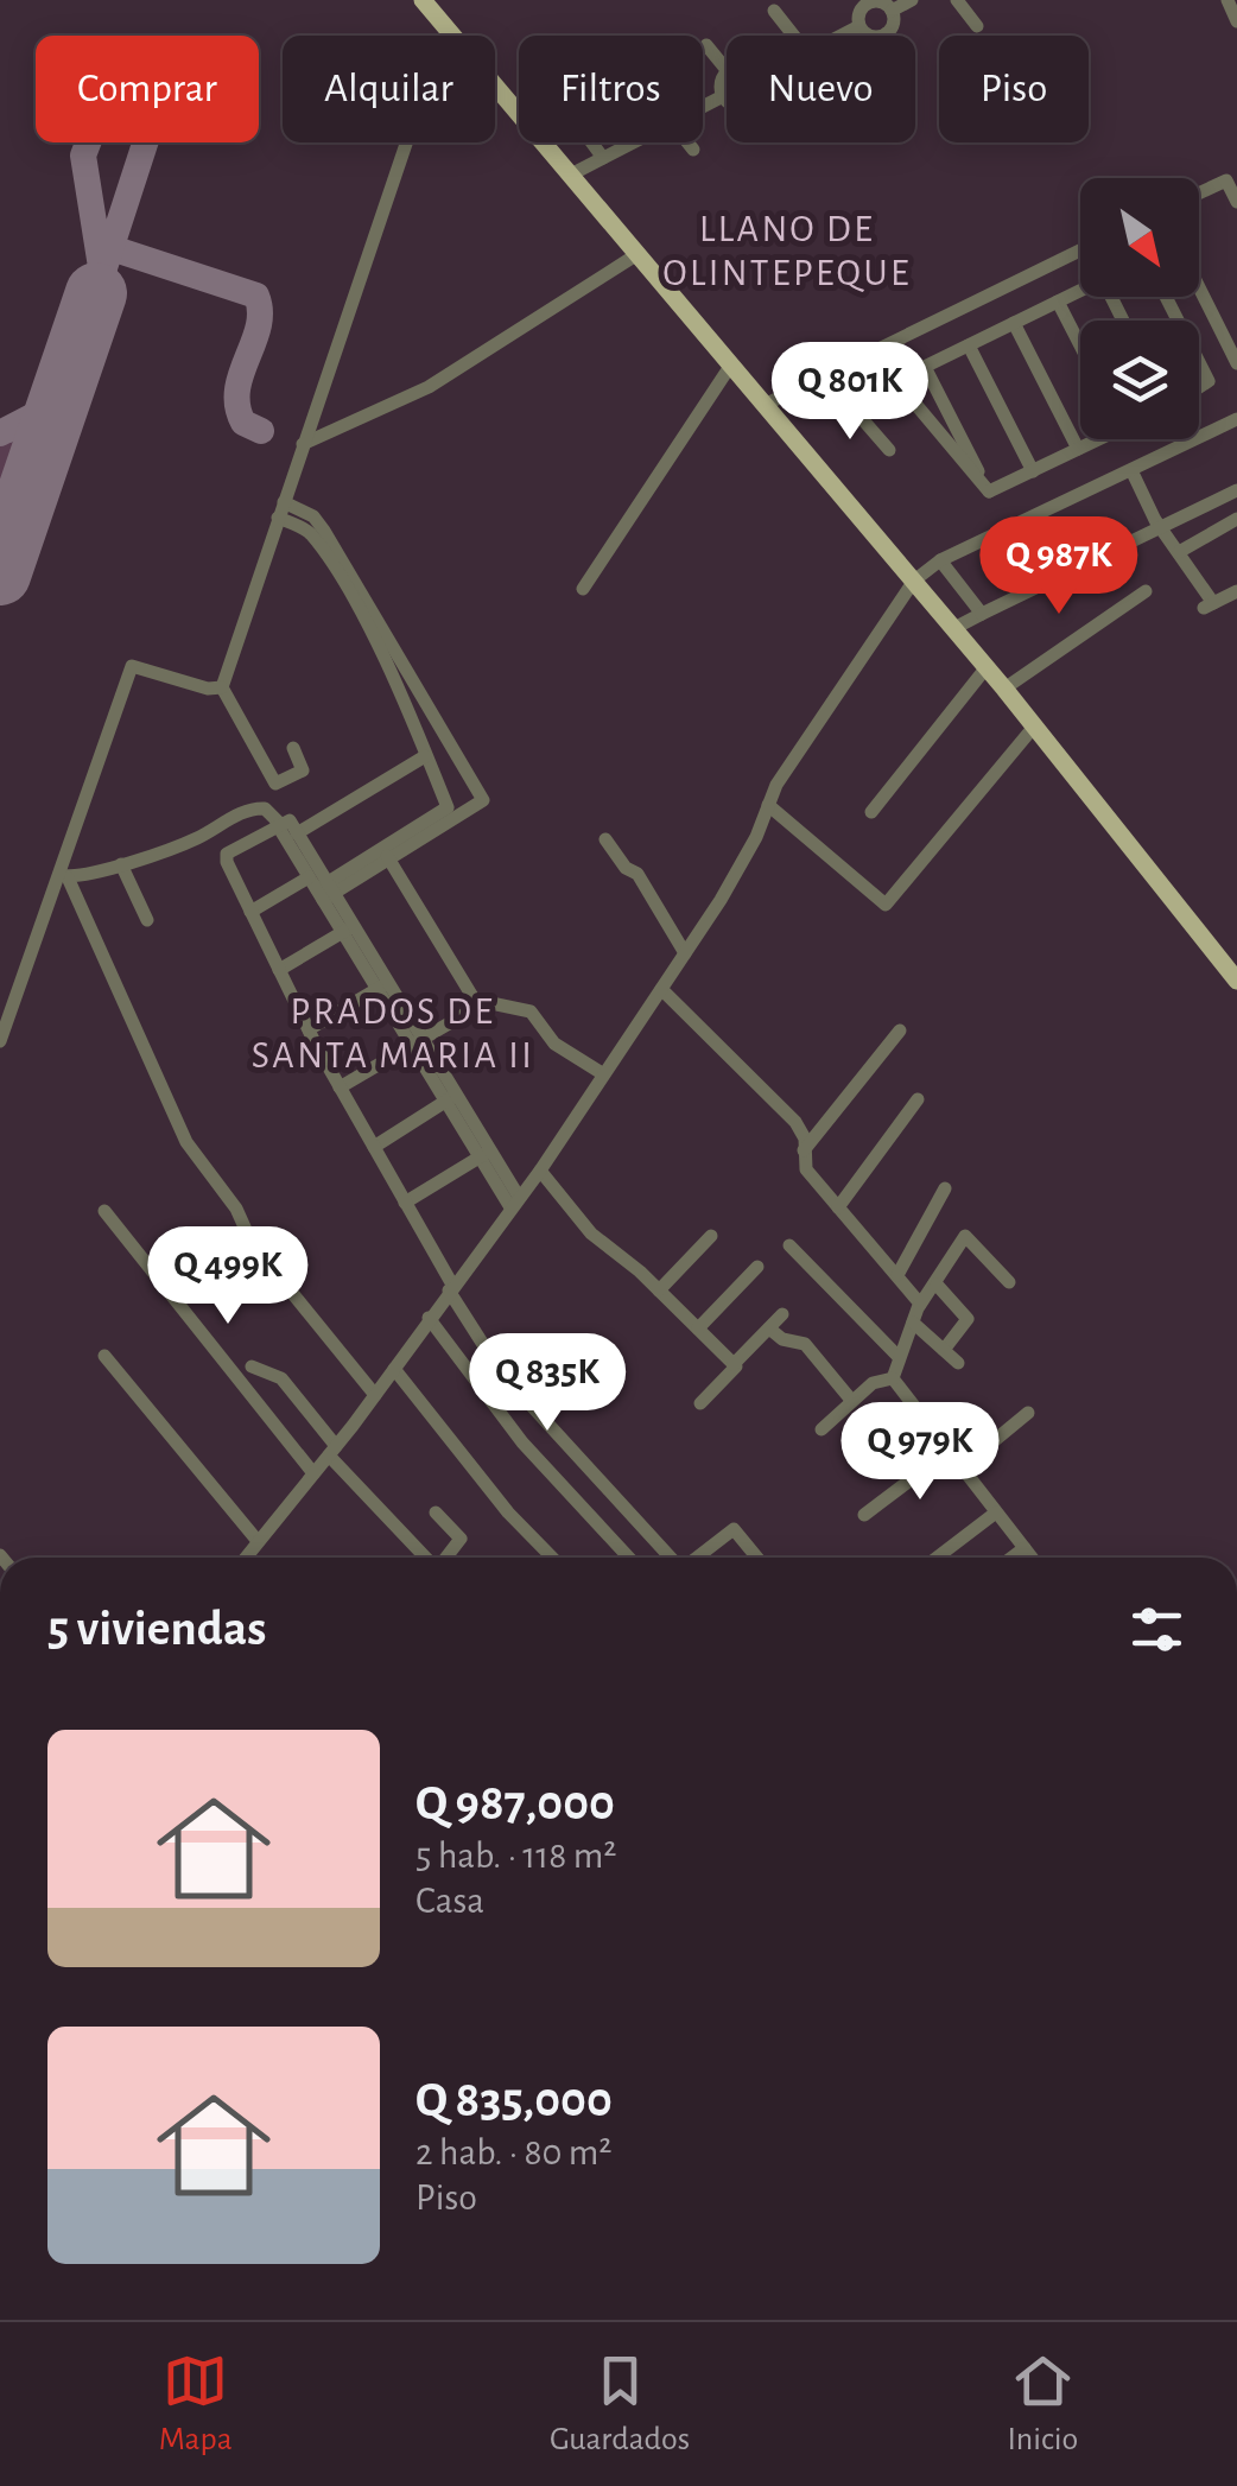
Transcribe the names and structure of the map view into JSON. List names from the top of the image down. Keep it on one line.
{"districts":["LLANO DE OLINTEPEQUE","PRADOS DE SANTA MARIA II"],"north":"bottom right","page":{"chip":["Comprar","Alquilar","Filtros","Nuevo","Piso"],"price":["Q 801K","Q 987K","Q 499K","Q 835K","Q 979K"],"heading":"5 viviendas","list":[{"name":"Q 987,000","note":"5 hab. · 118 m² · Casa"},{"name":"Q 835,000","note":"2 hab. · 80 m² · Piso"}],"tabs":["Mapa","Guardados","Inicio"]}}
